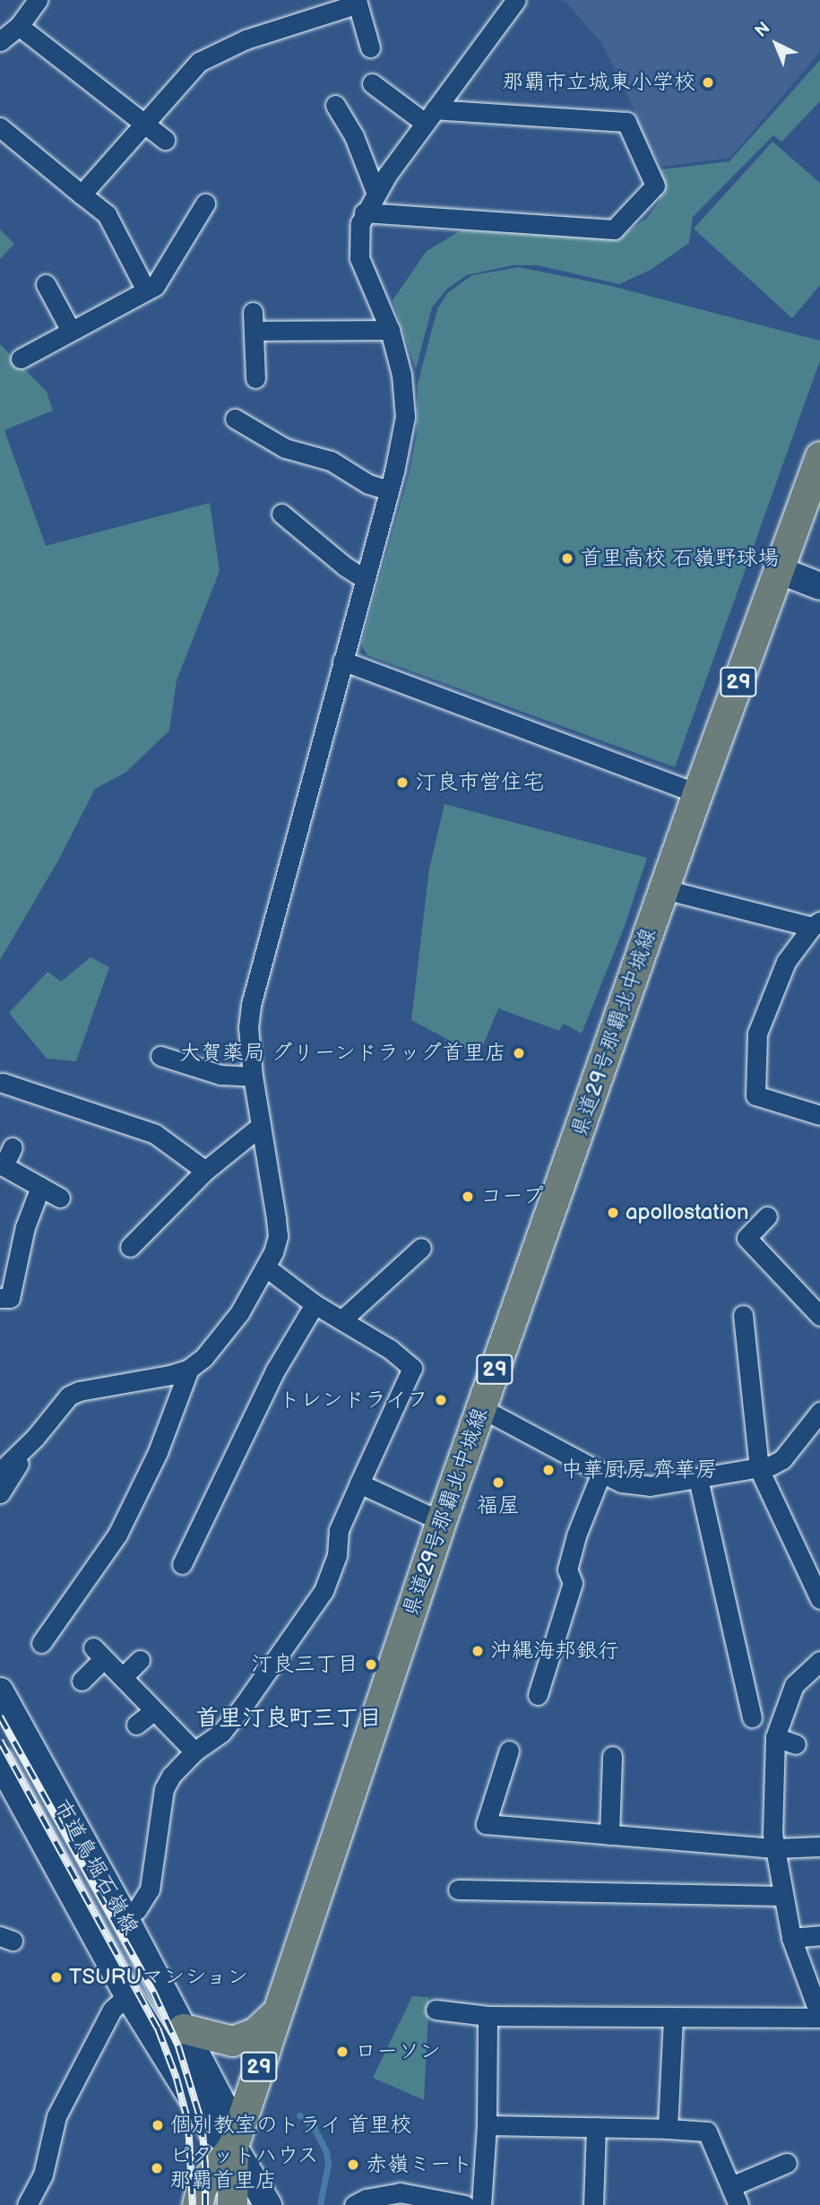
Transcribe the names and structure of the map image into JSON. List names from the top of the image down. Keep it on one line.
{"streets":{"main road":["29","県道29号那覇北中城線"],"street":["市道鳥堀石嶺線"]},"crossings":[["県道29号那覇北中城線","市道鳥堀石嶺線"]],"districts":["首里汀良町三丁目"],"places":["那覇市立城東小学校","首里高校 石嶺野球場","汀良市営住宅","大賀薬局 グリーンドラッグ首里店","コープ","apollostation","トレンドライフ","中華厨房 齊華房","福屋","沖縄海邦銀行","汀良三丁目","TSURUマンション","ローソン","個別教室のトライ 首里校","赤嶺ミート","ピタットハウス 那覇首里店"],"north":"top left"}
